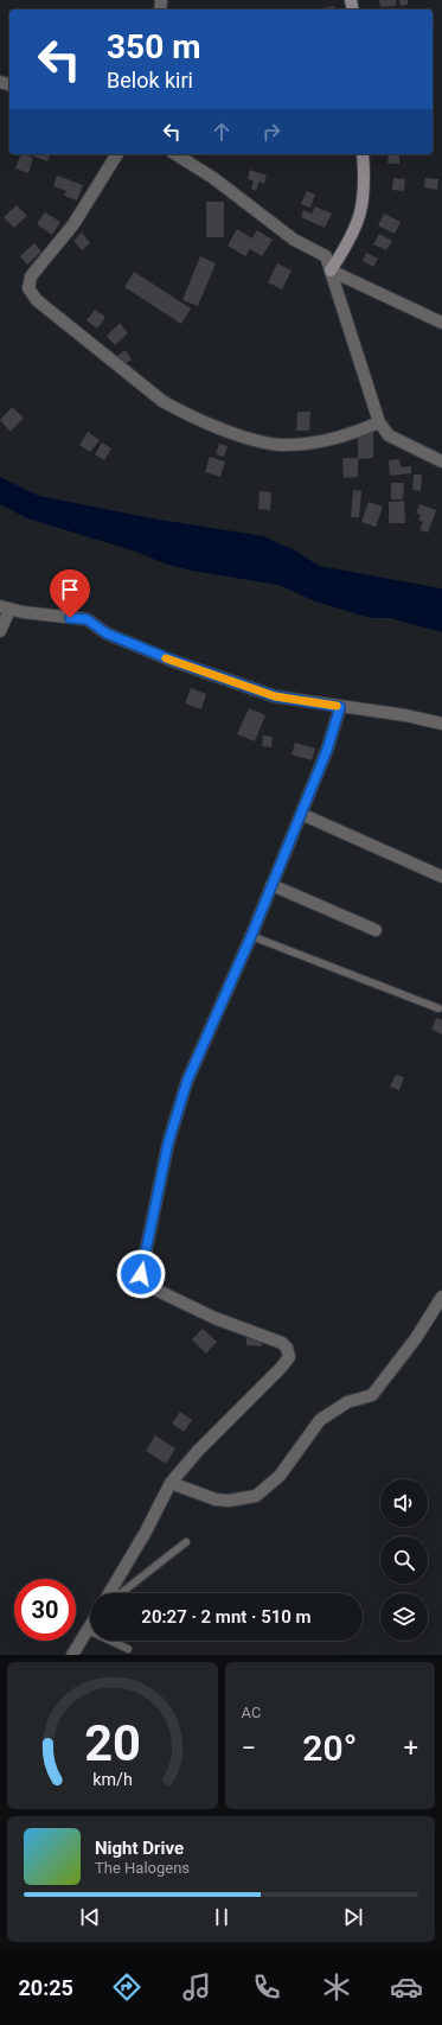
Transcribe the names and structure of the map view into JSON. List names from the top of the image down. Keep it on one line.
{"page":{"turn":["350 m","Belok kiri"],"limit":"30","trip":"20:27 · 2 mnt · 510 m","tile":"AC","heat":["−","20°","+"],"song":["Night Drive","The Halogens"],"tabs":"20:25","gauge":["20","km/h"]}}
